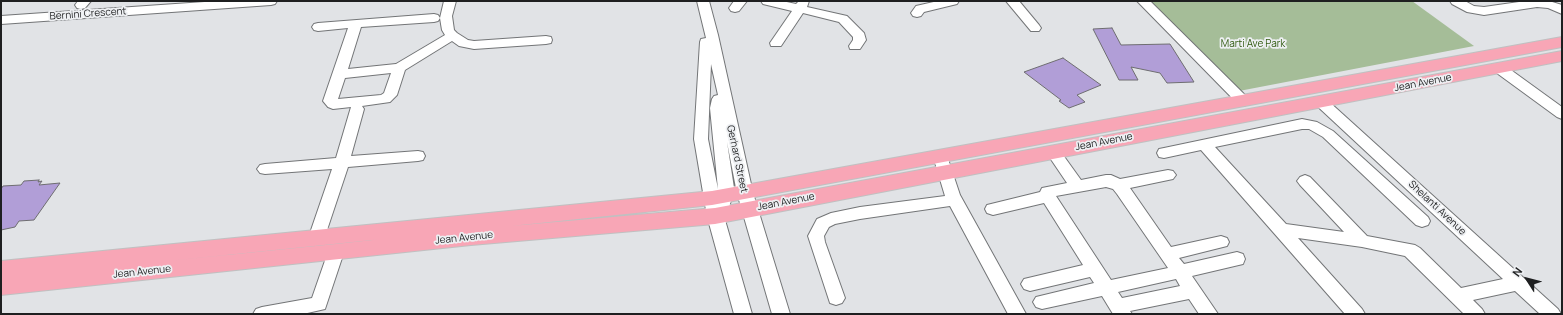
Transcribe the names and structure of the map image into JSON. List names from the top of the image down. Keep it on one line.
{"streets":{"main road":["Jean Avenue"],"street":["Bernini Crescent","Shelanti Avenue"]},"crossings":[["Jean Avenue","Shelanti Avenue"]],"parks":["Marti Ave Park"],"north":"top left"}
